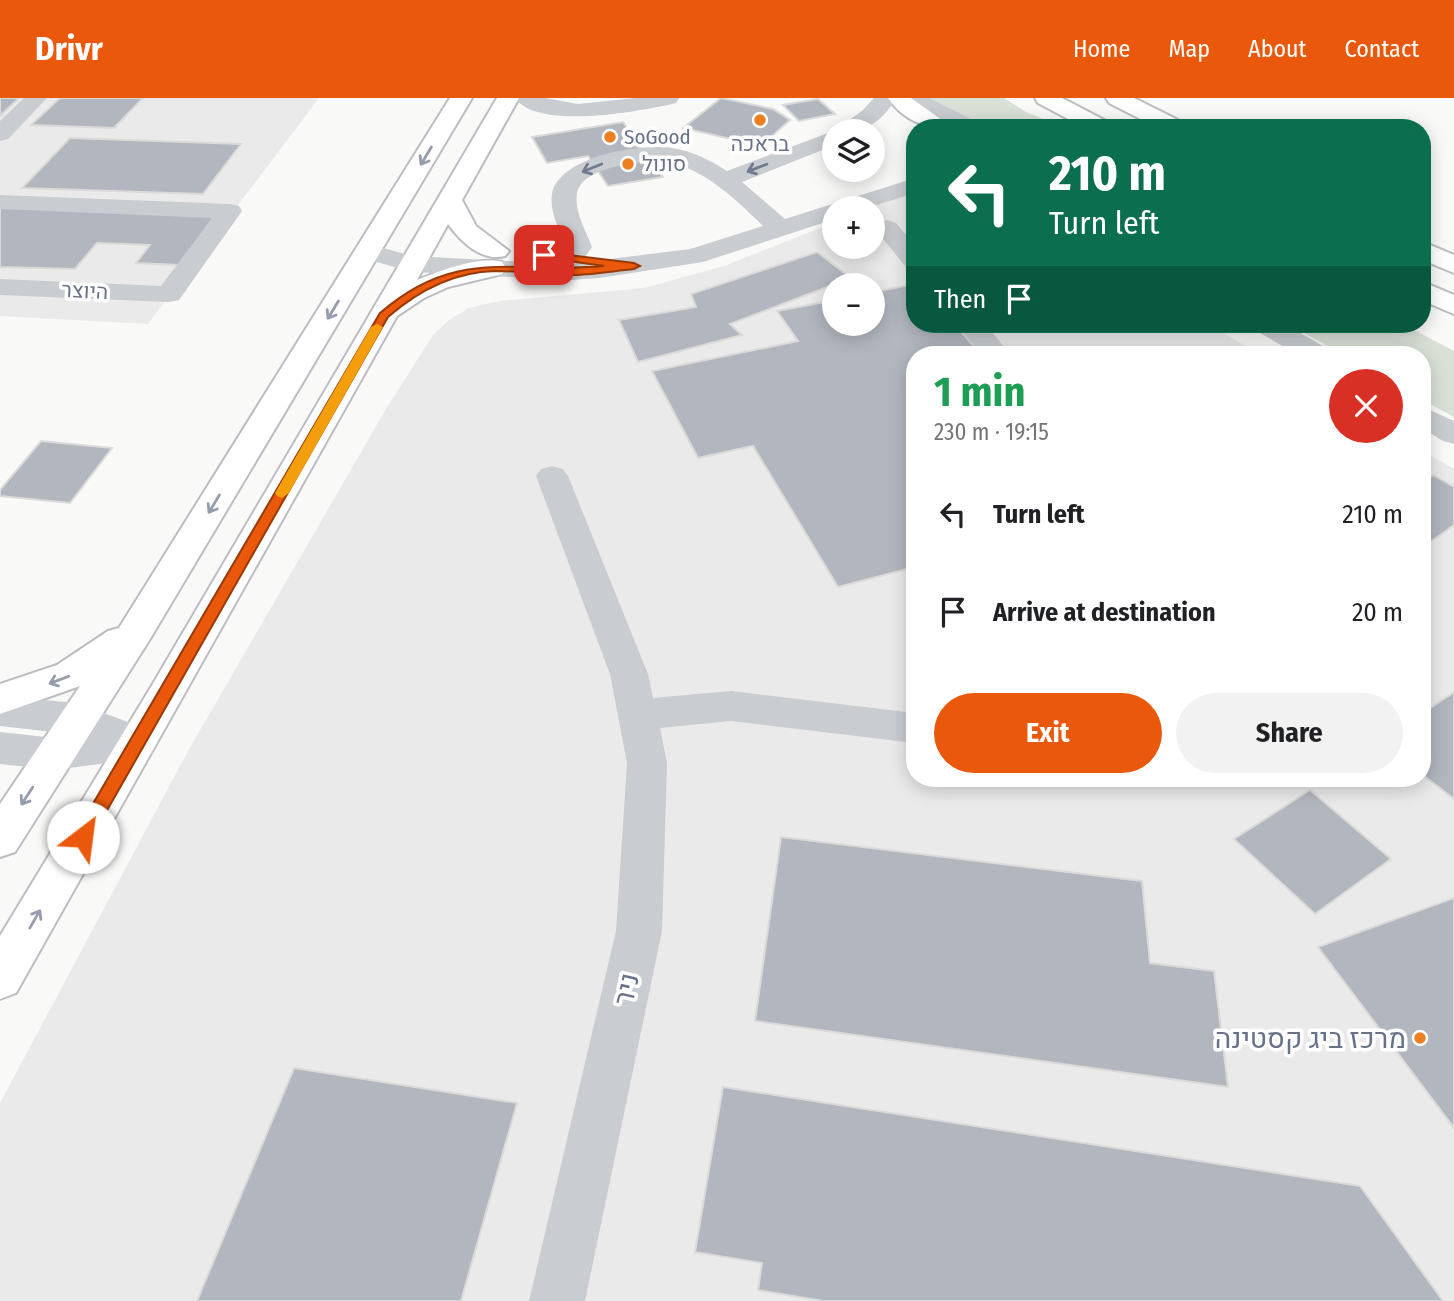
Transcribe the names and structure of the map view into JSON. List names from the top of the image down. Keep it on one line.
{"streets":{"street":["היוצר","ניר"]},"places":["בראכה","SoGood","סונול","מרכז ביג קסטינה"],"page":{"header":"Drivr","nav":["Home","Map","About","Contact"],"map_buttons":["+","−"],"turn":["210 m","Turn left"],"then":"Then","heading":["1 min","230 m · 19:15"],"list":[{"name":"Turn left","value":"210 m"},{"name":"Arrive at destination","value":"20 m"}],"buttons":["Exit","Share"]}}
